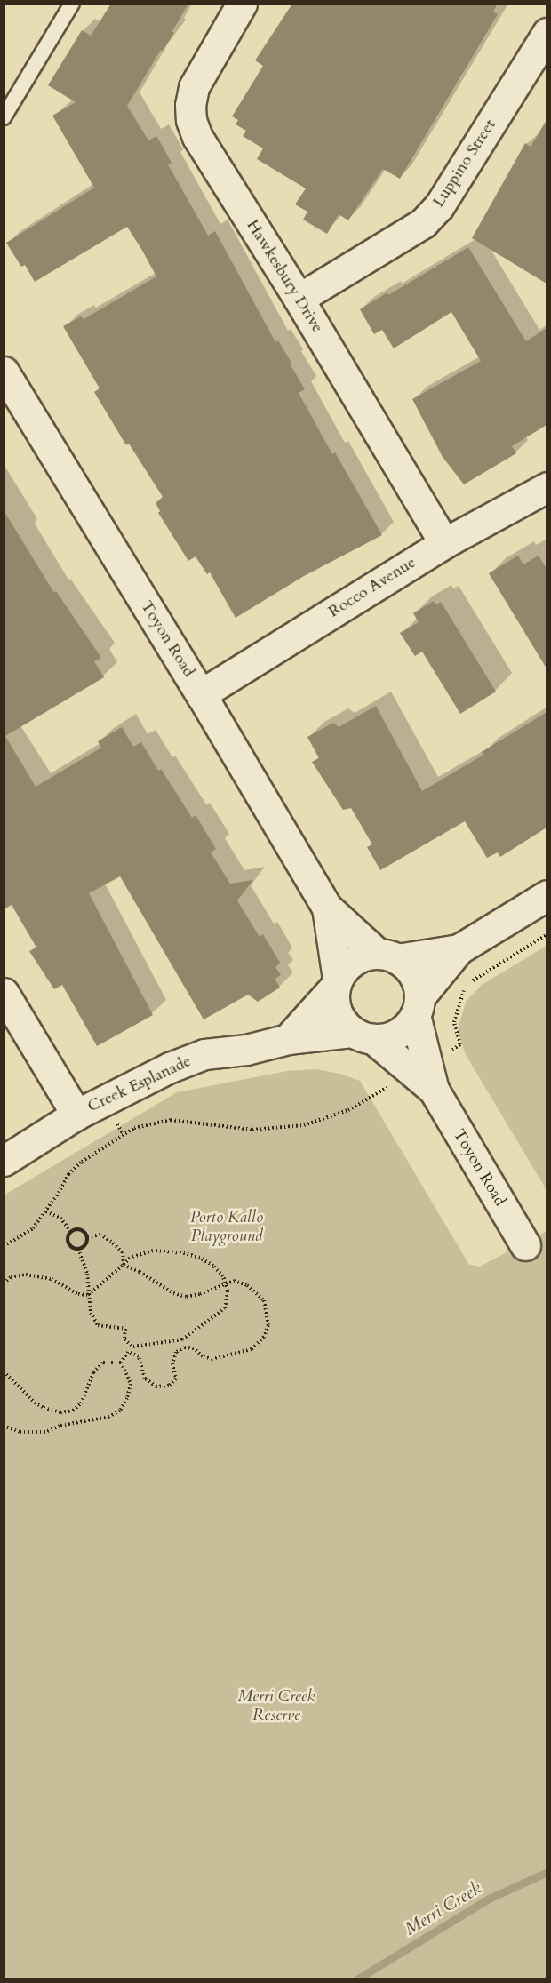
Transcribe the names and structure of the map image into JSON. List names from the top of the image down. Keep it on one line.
{"streets":{"street":["Luppino Street","Hawkesbury Drive","Rocco Avenue","Toyon Road","Creek Esplanade"]},"crossings":[["Luppino Street","Hawkesbury Drive"],["Hawkesbury Drive","Rocco Avenue"],["Rocco Avenue","Toyon Road"],["Toyon Road","Creek Esplanade"]],"water":["Merri Creek"],"parks":["Porto Kallo Playground","Merri Creek Reserve"]}
